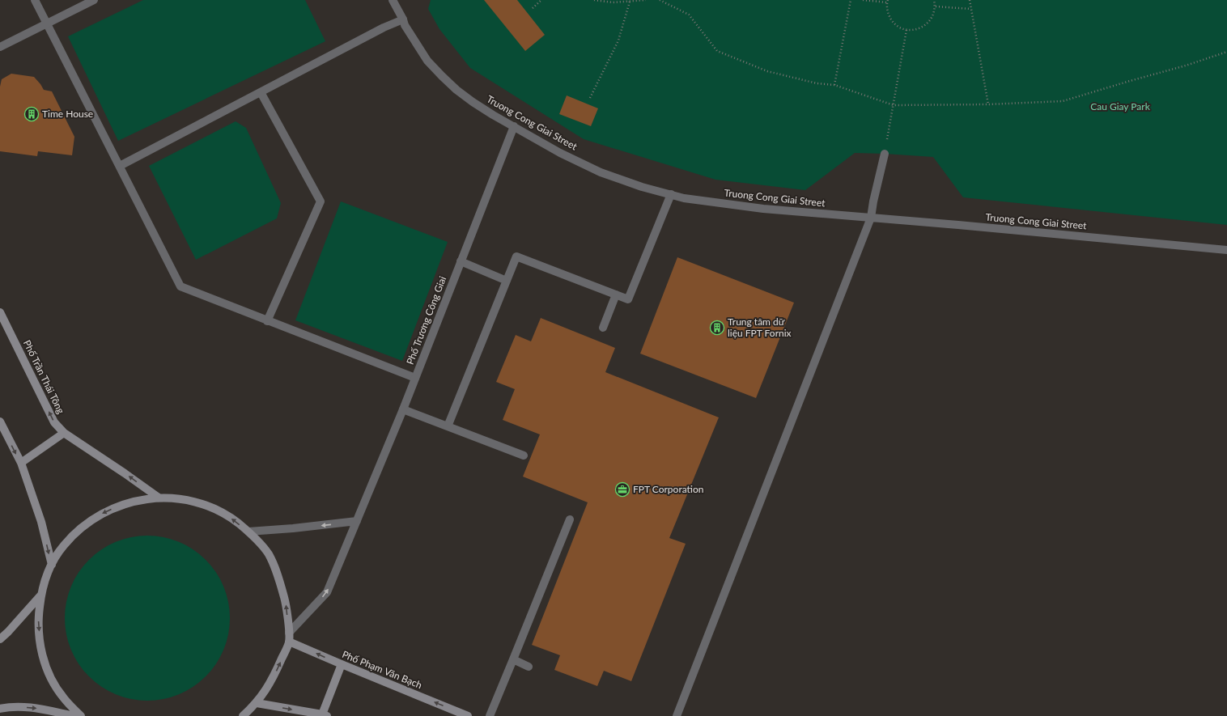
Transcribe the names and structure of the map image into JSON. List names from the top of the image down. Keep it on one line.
{"streets":{"main road":["Phố Trần Thái Tông","Phố Phạm Văn Bạch"],"street":["Truong Cong Giai Street","Phố Trương Công Giai"]},"crossings":[["Truong Cong Giai Street","Phố Trương Công Giai"],["Phố Trương Công Giai","Phố Phạm Văn Bạch"]],"one_way":["Phố Trần Thái Tông"],"parks":["Cau Giay Park"],"places":{"building":["Time House","Trung tâm dữ liệu FPT Fornix"],"office":["FPT Corporation"]}}
